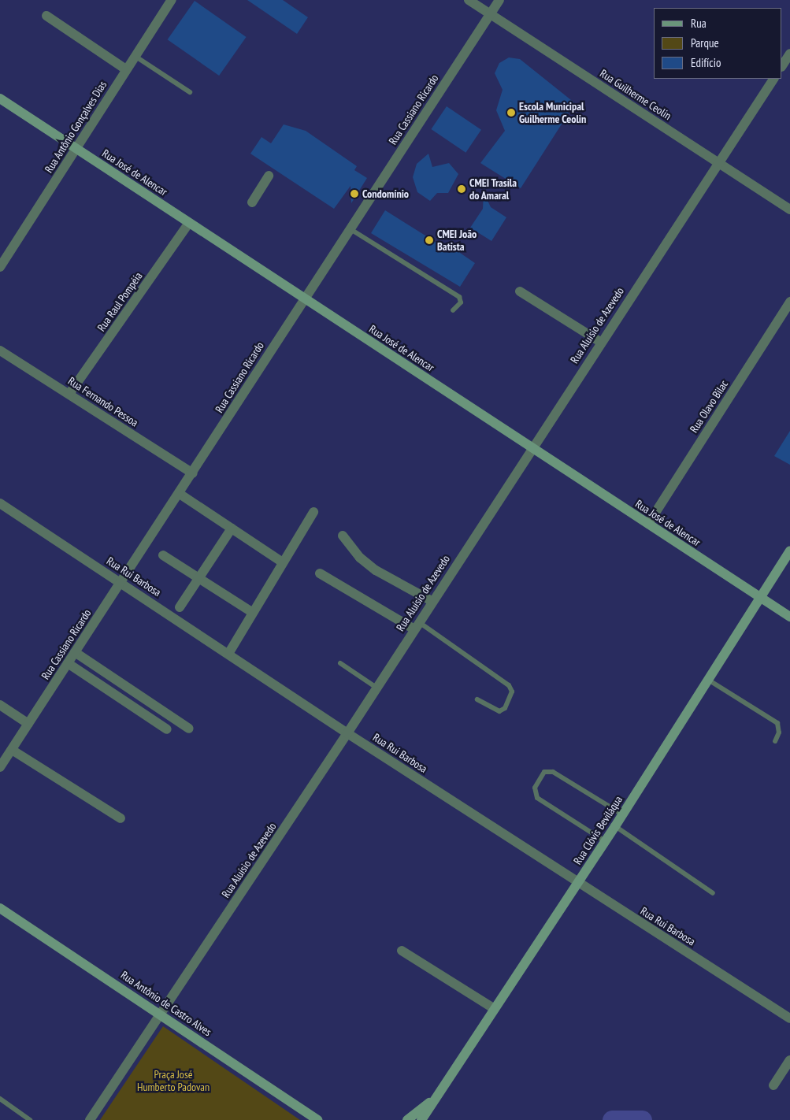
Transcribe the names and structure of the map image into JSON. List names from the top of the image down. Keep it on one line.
{"streets":{"street":["Rua Guilherme Ceolin","Rua Cassiano Ricardo","Rua Antônio Gonçalves Dias","Rua José de Alencar","Rua Raul Pompéia","Rua Aluísio de Azevedo","Rua Fernando Pessoa","Rua Olavo Bilac","Rua Rui Barbosa","Rua Clóvis Beviláqua","Rua Antônio de Castro Alves"]},"crossings":[["Rua Guilherme Ceolin","Rua Cassiano Ricardo"],["Rua Guilherme Ceolin","Rua Aluísio de Azevedo"],["Rua Cassiano Ricardo","Rua José de Alencar"],["Rua Cassiano Ricardo","Rua Fernando Pessoa"],["Rua Cassiano Ricardo","Rua Rui Barbosa"],["Rua Antônio Gonçalves Dias","Rua José de Alencar"],["Rua José de Alencar","Rua Raul Pompéia"],["Rua José de Alencar","Rua Aluísio de Azevedo"],["Rua José de Alencar","Rua Olavo Bilac"],["Rua José de Alencar","Rua Clóvis Beviláqua"],["Rua Raul Pompéia","Rua Fernando Pessoa"],["Rua Aluísio de Azevedo","Rua Rui Barbosa"],["Rua Aluísio de Azevedo","Rua Antônio de Castro Alves"],["Rua Rui Barbosa","Rua Clóvis Beviláqua"]],"parks":["Praça José Humberto Padovan"],"places":["Escola Municipal Guilherme Ceolin","CMEI Trasila do Amaral","Condomínio","CMEI João Batista"],"legend":["Rua","Parque","Edifício"]}
